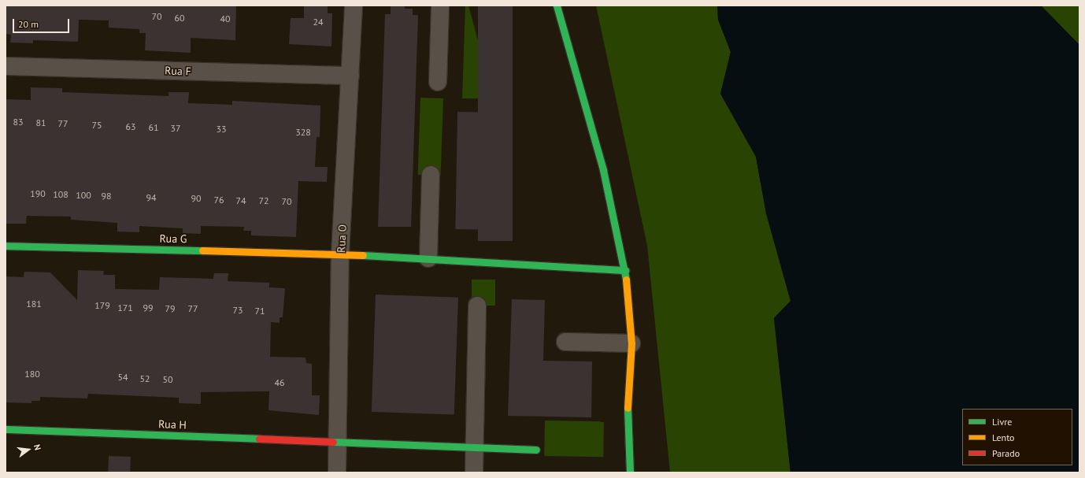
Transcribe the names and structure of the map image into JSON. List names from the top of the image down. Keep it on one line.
{"streets":{"street":["Rua F","Rua G","Rua O","Rua H"]},"crossings":[["Rua F","Rua O"],["Rua G","Rua O"],["Rua O","Rua H"]],"house_numbers":["70","60","40","24","83","81","77","75","63","61","37","33","328","190","108","100","98","94","90","76","74","72","70","181","179","171","99","79","77","73","71","180","54","52","50","46"],"legend":["Livre","Lento","Parado"],"scale_bar":"20 m","north":"right"}
